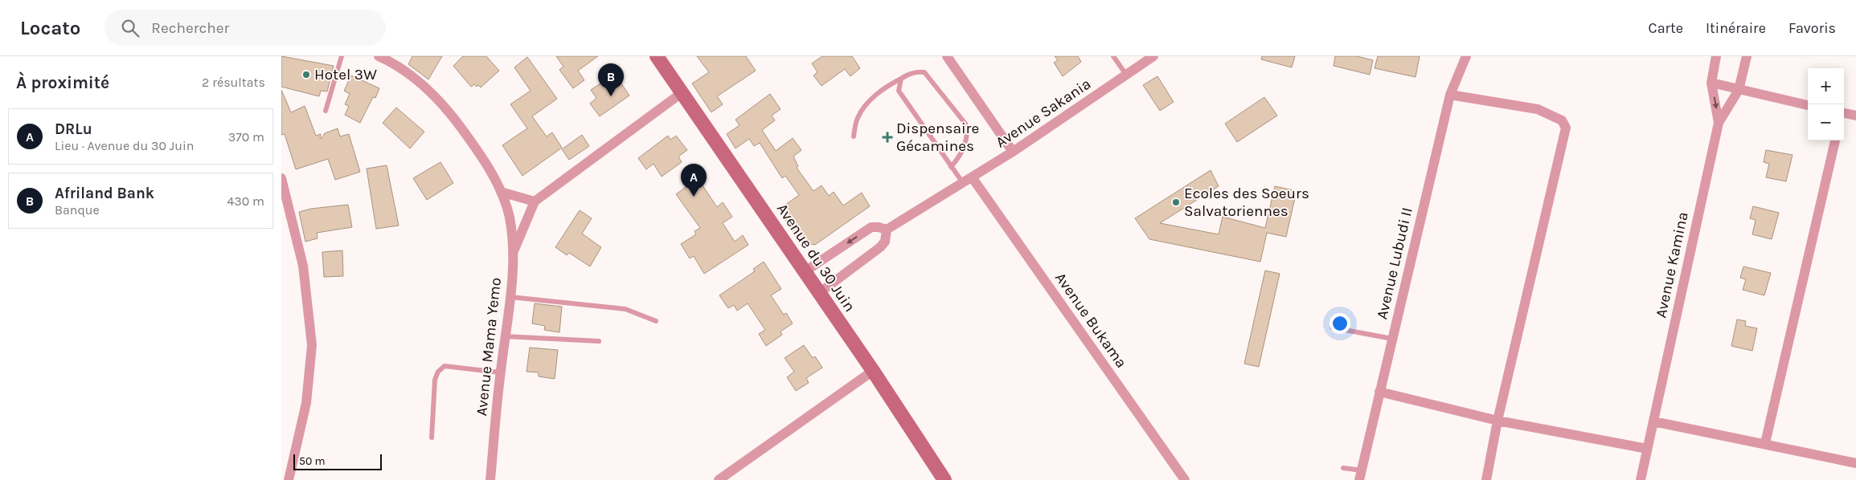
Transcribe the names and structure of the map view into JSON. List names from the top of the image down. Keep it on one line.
{"streets":{"street":["Avenue Sakania","Avenue du 30 Juin","Avenue Lubudi II","Avenue Kamina","Avenue Bukama","Avenue Mama Yemo"]},"crossings":[["Avenue Sakania","Avenue Bukama"]],"places":{"other":["Hotel 3W","Ecoles des Soeurs Salvatoriennes"],"health":["Dispensaire Gécamines"]},"scale_bar":"50 m","page":{"header":"Locato","search":"Rechercher","nav":["Carte","Itinéraire","Favoris"],"heading":["À proximité","2 résultats"],"pins":["B","A"],"map_buttons":["+","−"],"list":[{"mark":"A","name":"DRLu","note":"Lieu · Avenue du 30 Juin","value":"370 m"},{"mark":"B","name":"Afriland Bank","note":"Banque","value":"430 m"}],"scale":"50 m"}}
